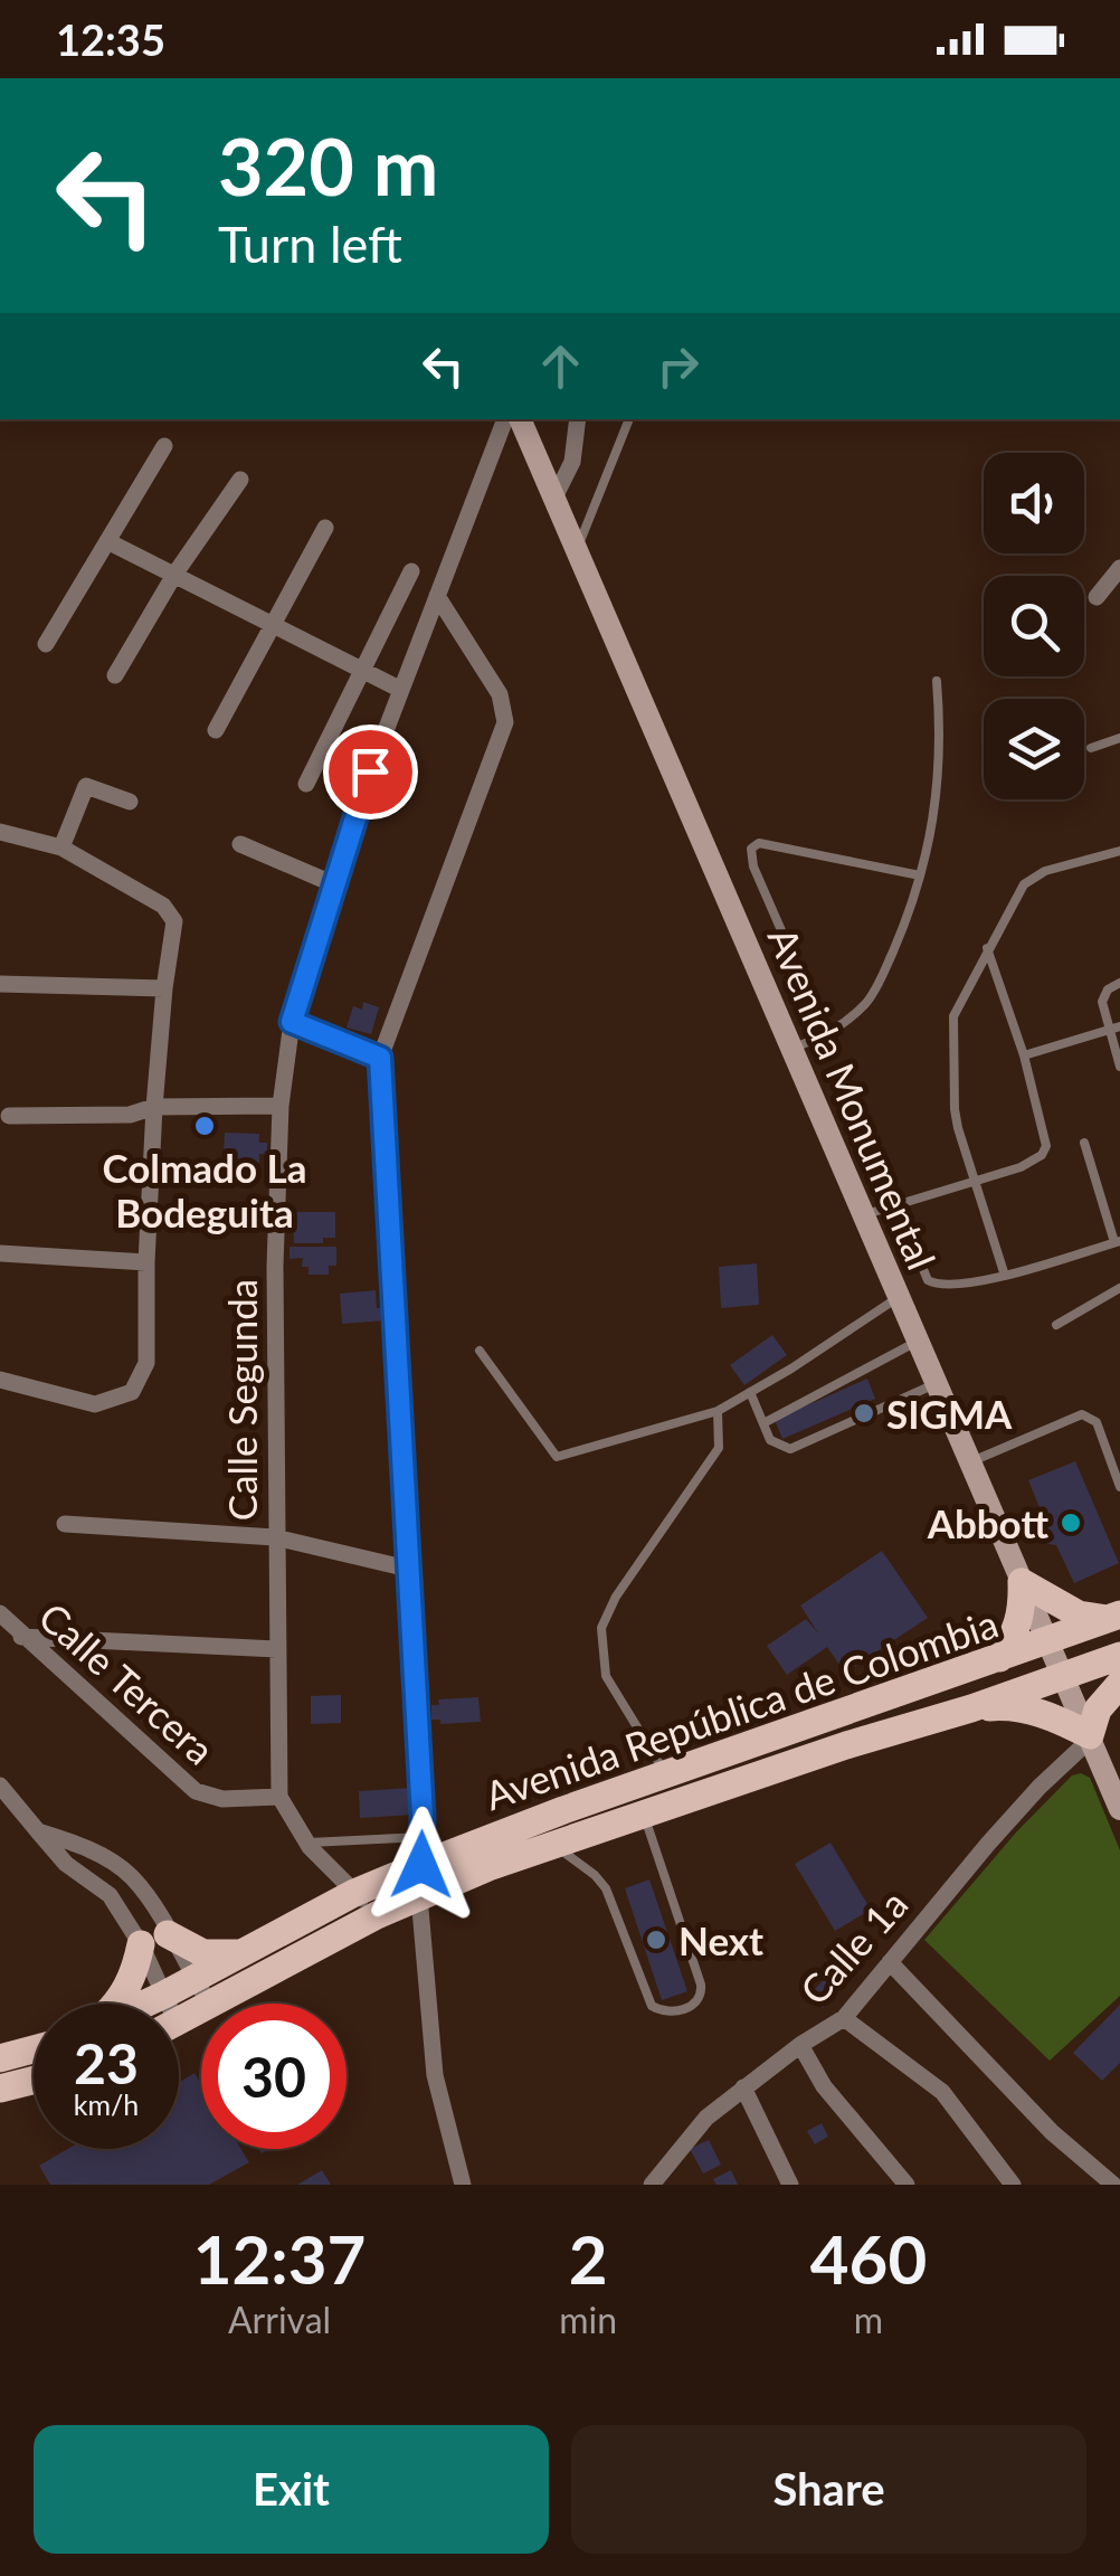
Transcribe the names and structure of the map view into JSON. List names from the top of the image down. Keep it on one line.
{"streets":{"main road":["Avenida Monumental","Avenida República de Colombia"],"street":["Calle Segunda","Calle Tercera","Calle 1a"]},"crossings":[["Avenida Monumental","Avenida República de Colombia"],["Avenida Monumental","Calle 1a"],["Calle Segunda","Calle Tercera"]],"places":["Colmado La Bodeguita","SIGMA","Abbott","Next"],"page":{"status":"12:35","turn":["320 m","Turn left"],"speed":"23 km/h","limit":"30","eta":["12:37","Arrival","2","min","460","m"],"buttons":["Exit","Share"]}}
